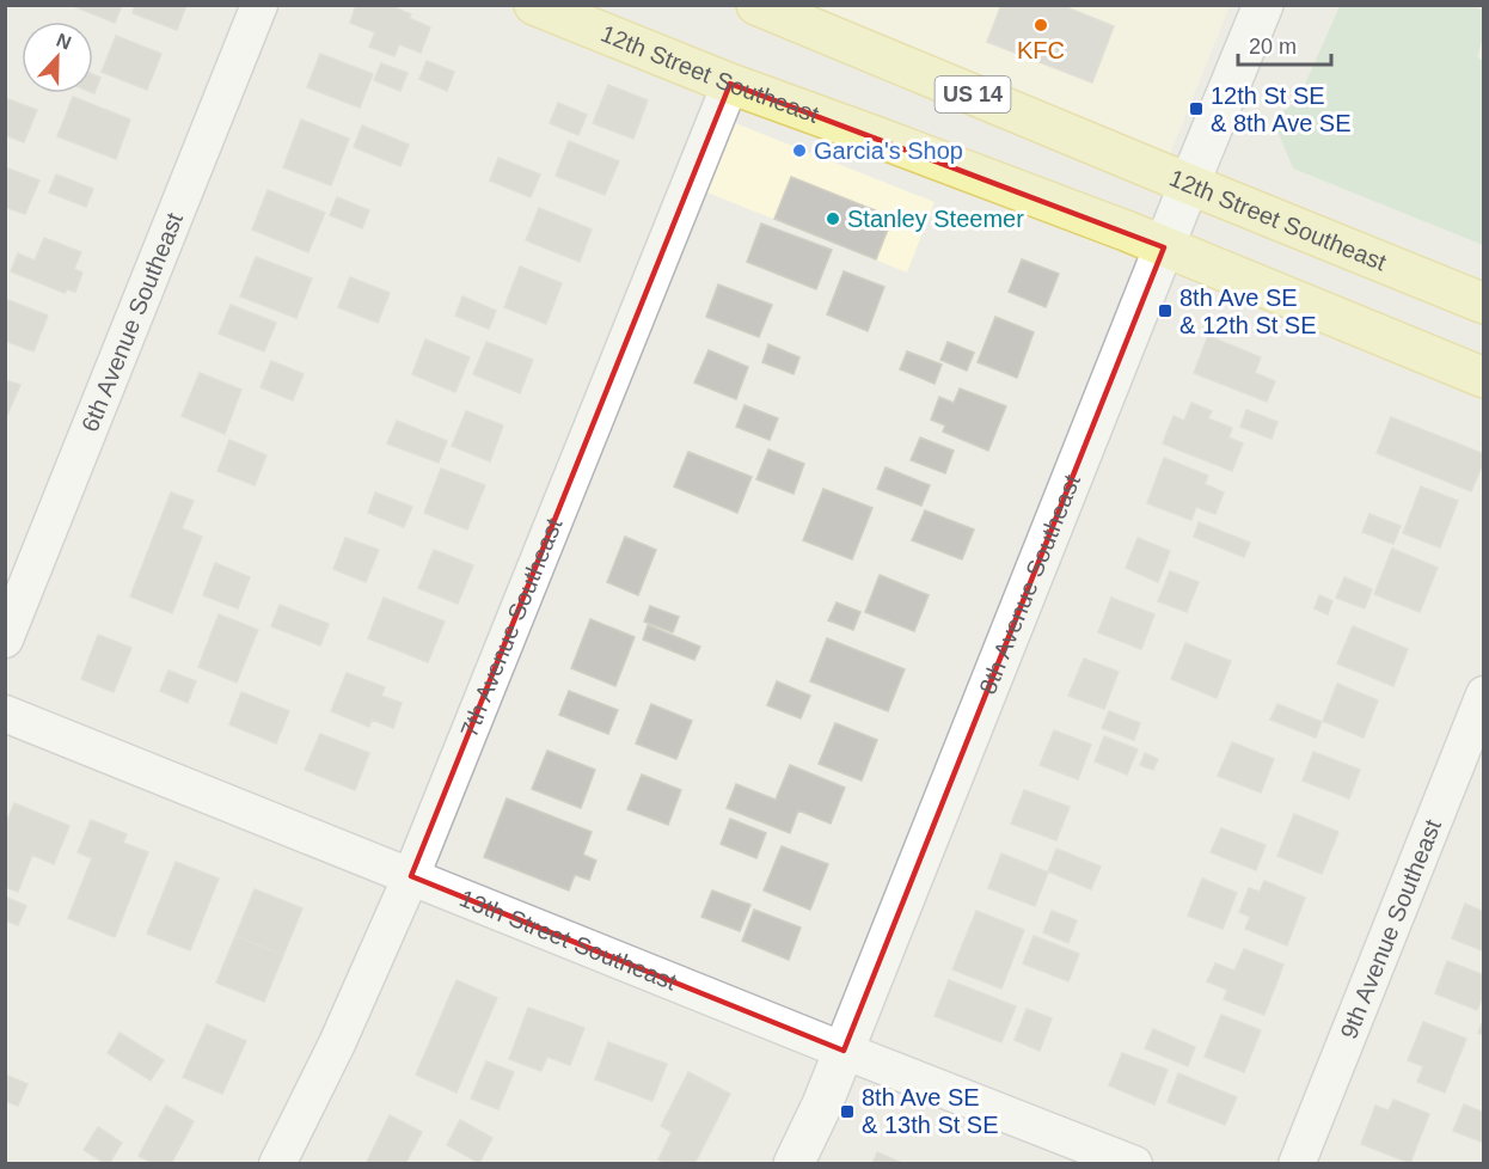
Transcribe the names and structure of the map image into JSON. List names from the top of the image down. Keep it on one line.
{"streets":{"main road":["12th Street Southeast","US 14"],"street":["6th Avenue Southeast","8th Avenue Southeast","7th Avenue Southeast","9th Avenue Southeast","13th Street Southeast"]},"crossings":[["12th Street Southeast","8th Avenue Southeast"],["12th Street Southeast","7th Avenue Southeast"],["8th Avenue Southeast","13th Street Southeast"],["7th Avenue Southeast","13th Street Southeast"]],"places":{"other":["KFC","Garcia's Shop","Stanley Steemer"],"transit":["12th St SE & 8th Ave SE","8th Ave SE & 12th St SE","8th Ave SE & 13th St SE"]},"scale_bar":"20 m","north":"top"}
